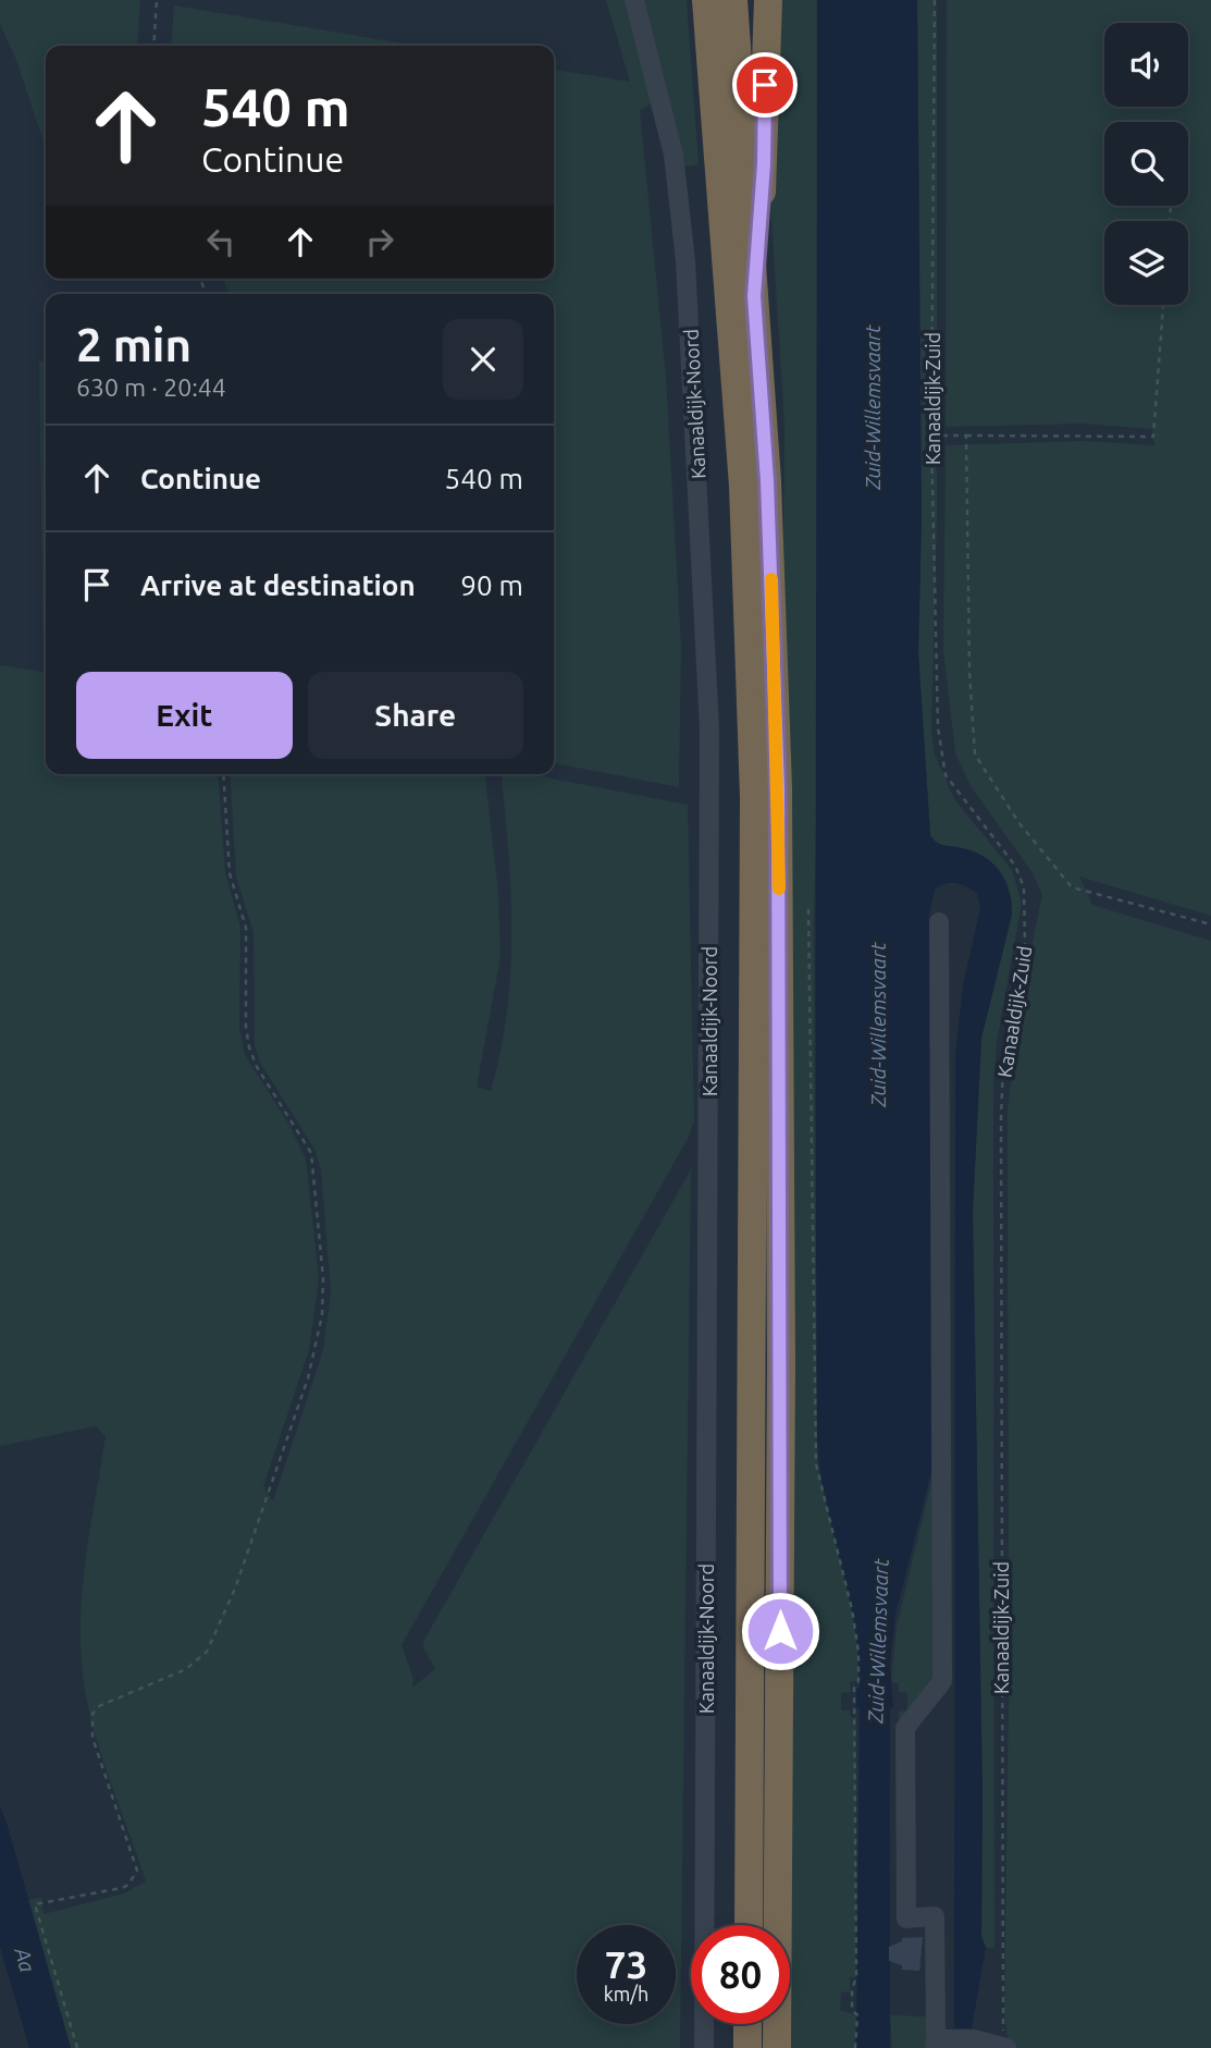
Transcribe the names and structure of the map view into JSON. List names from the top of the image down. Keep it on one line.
{"streets":{"highway":["Kanaaldijk-Noord"],"path":["Kanaaldijk-Zuid"]},"water":["Zuid-Willemsvaart","Aa"],"page":{"turn":["540 m","Continue"],"heading":["2 min","630 m · 20:44"],"list":[{"name":"Continue","value":"540 m"},{"name":"Arrive at destination","value":"90 m"}],"buttons":["Exit","Share"],"speed":"73 km/h","limit":"80"}}
